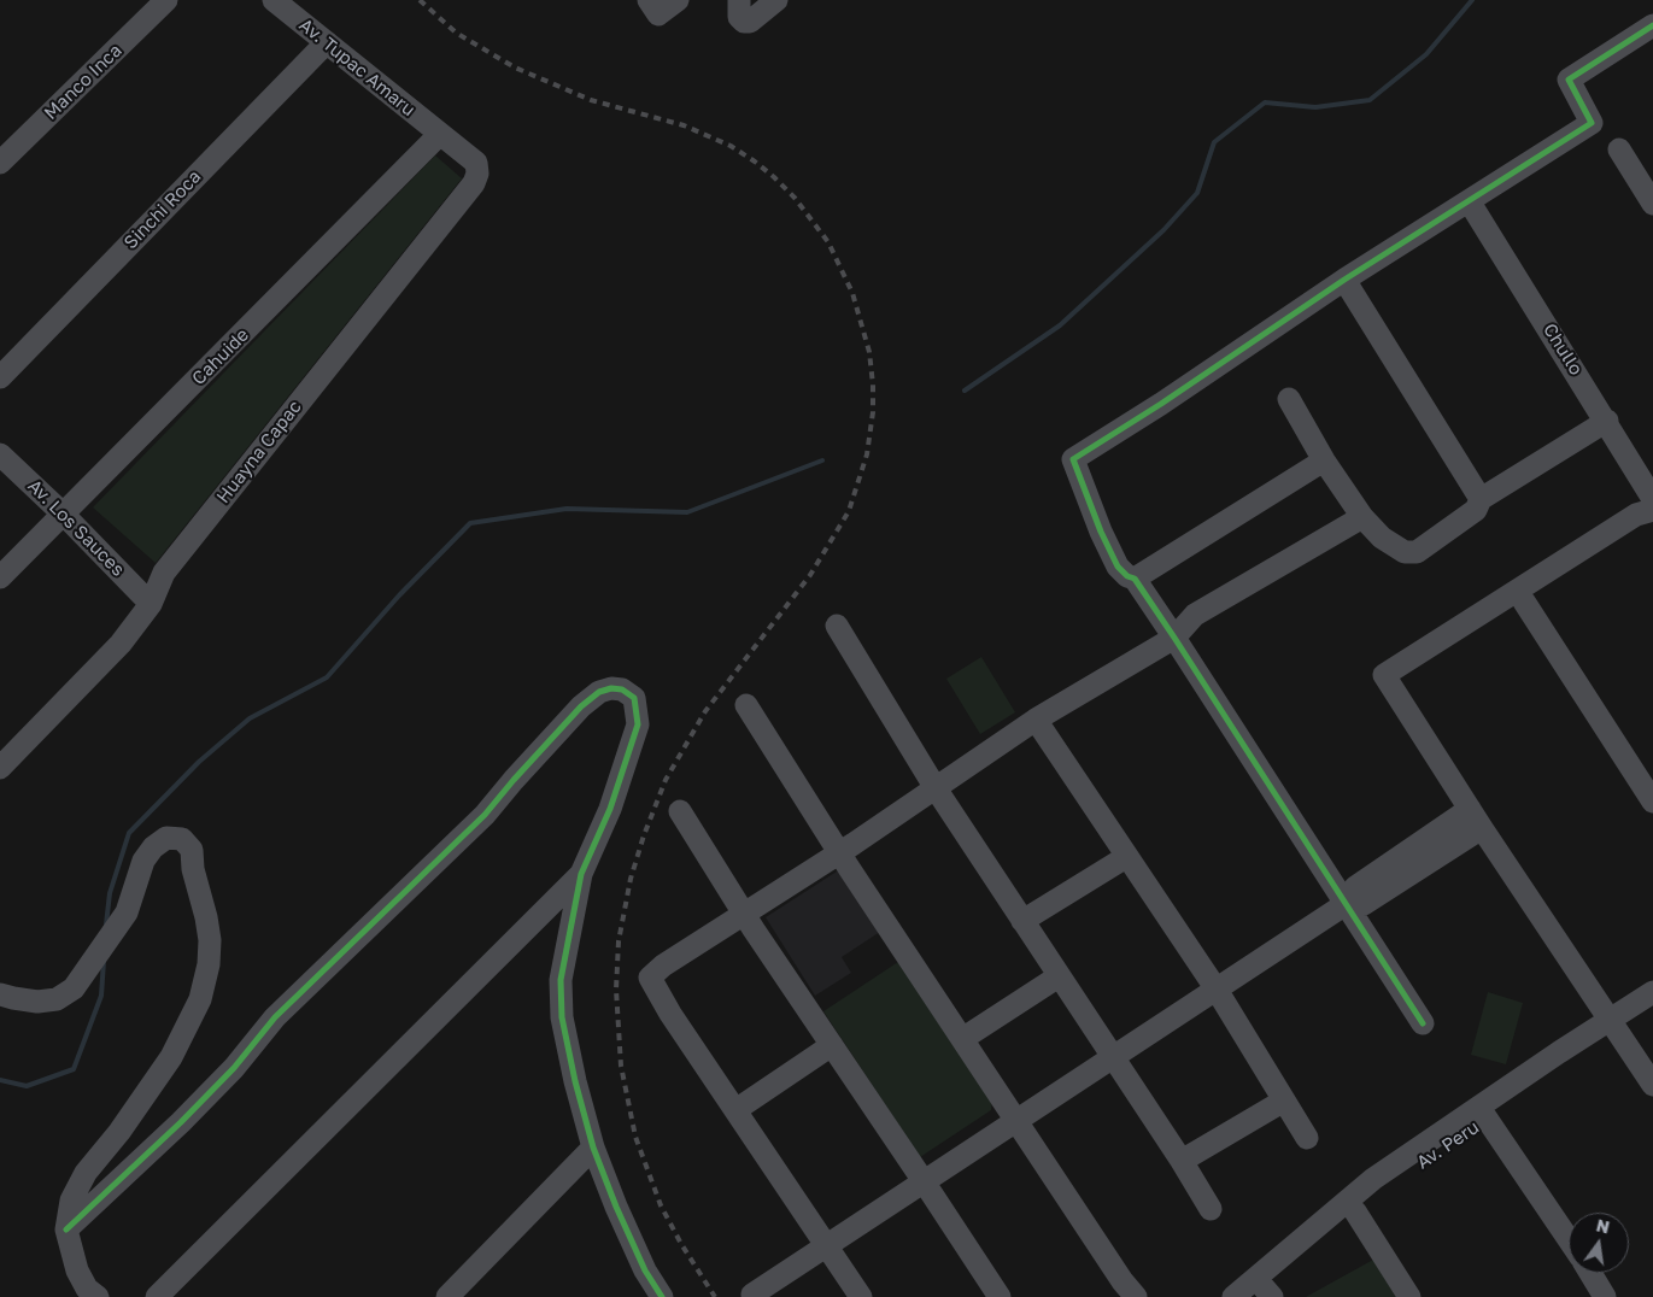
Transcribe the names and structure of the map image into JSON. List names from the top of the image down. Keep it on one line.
{"streets":{"street":["Av. Tupac Amaru","Manco Inca","Sinchi Roca","Chullo","Cahuide","Huayna Capac","Av. Los Sauces","Av. Peru"]},"crossings":[["Av. Tupac Amaru","Sinchi Roca"],["Av. Tupac Amaru","Cahuide"],["Av. Tupac Amaru","Huayna Capac"],["Cahuide","Huayna Capac"],["Cahuide","Av. Los Sauces"],["Huayna Capac","Av. Los Sauces"]],"north":"top"}
